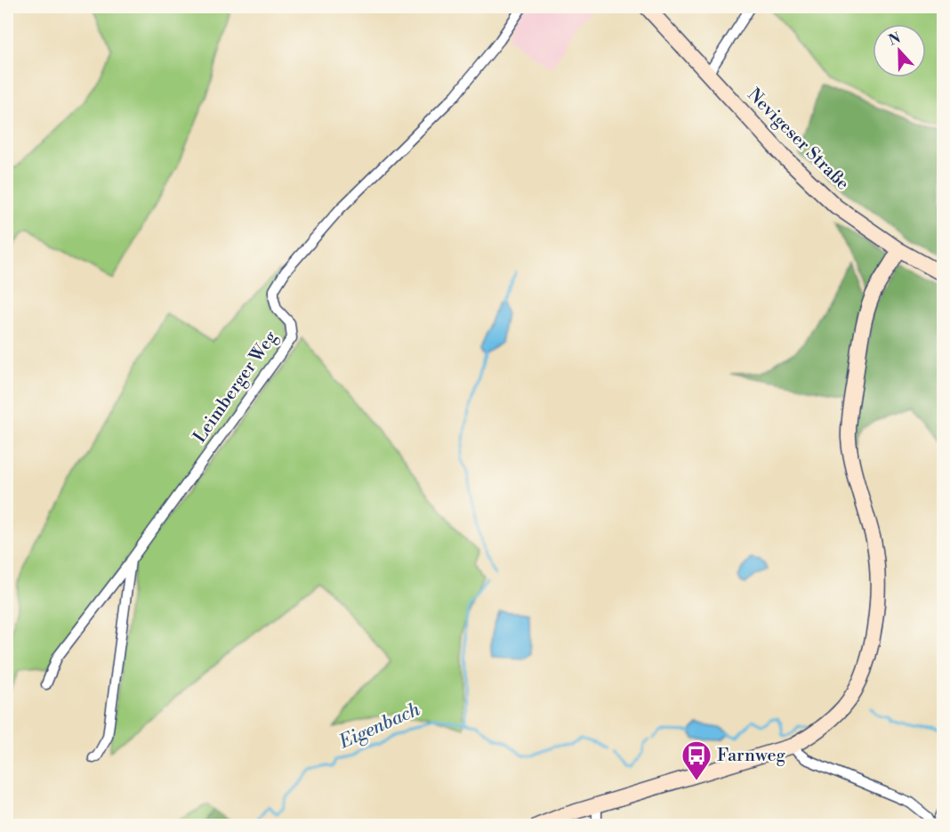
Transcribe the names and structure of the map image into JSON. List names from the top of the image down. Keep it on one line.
{"streets":{"street":["Nevigeser Straße","Leimberger Weg"]},"water":["Eigenbach"],"places":{"bus stop":["Farnweg"]},"north":"top"}
